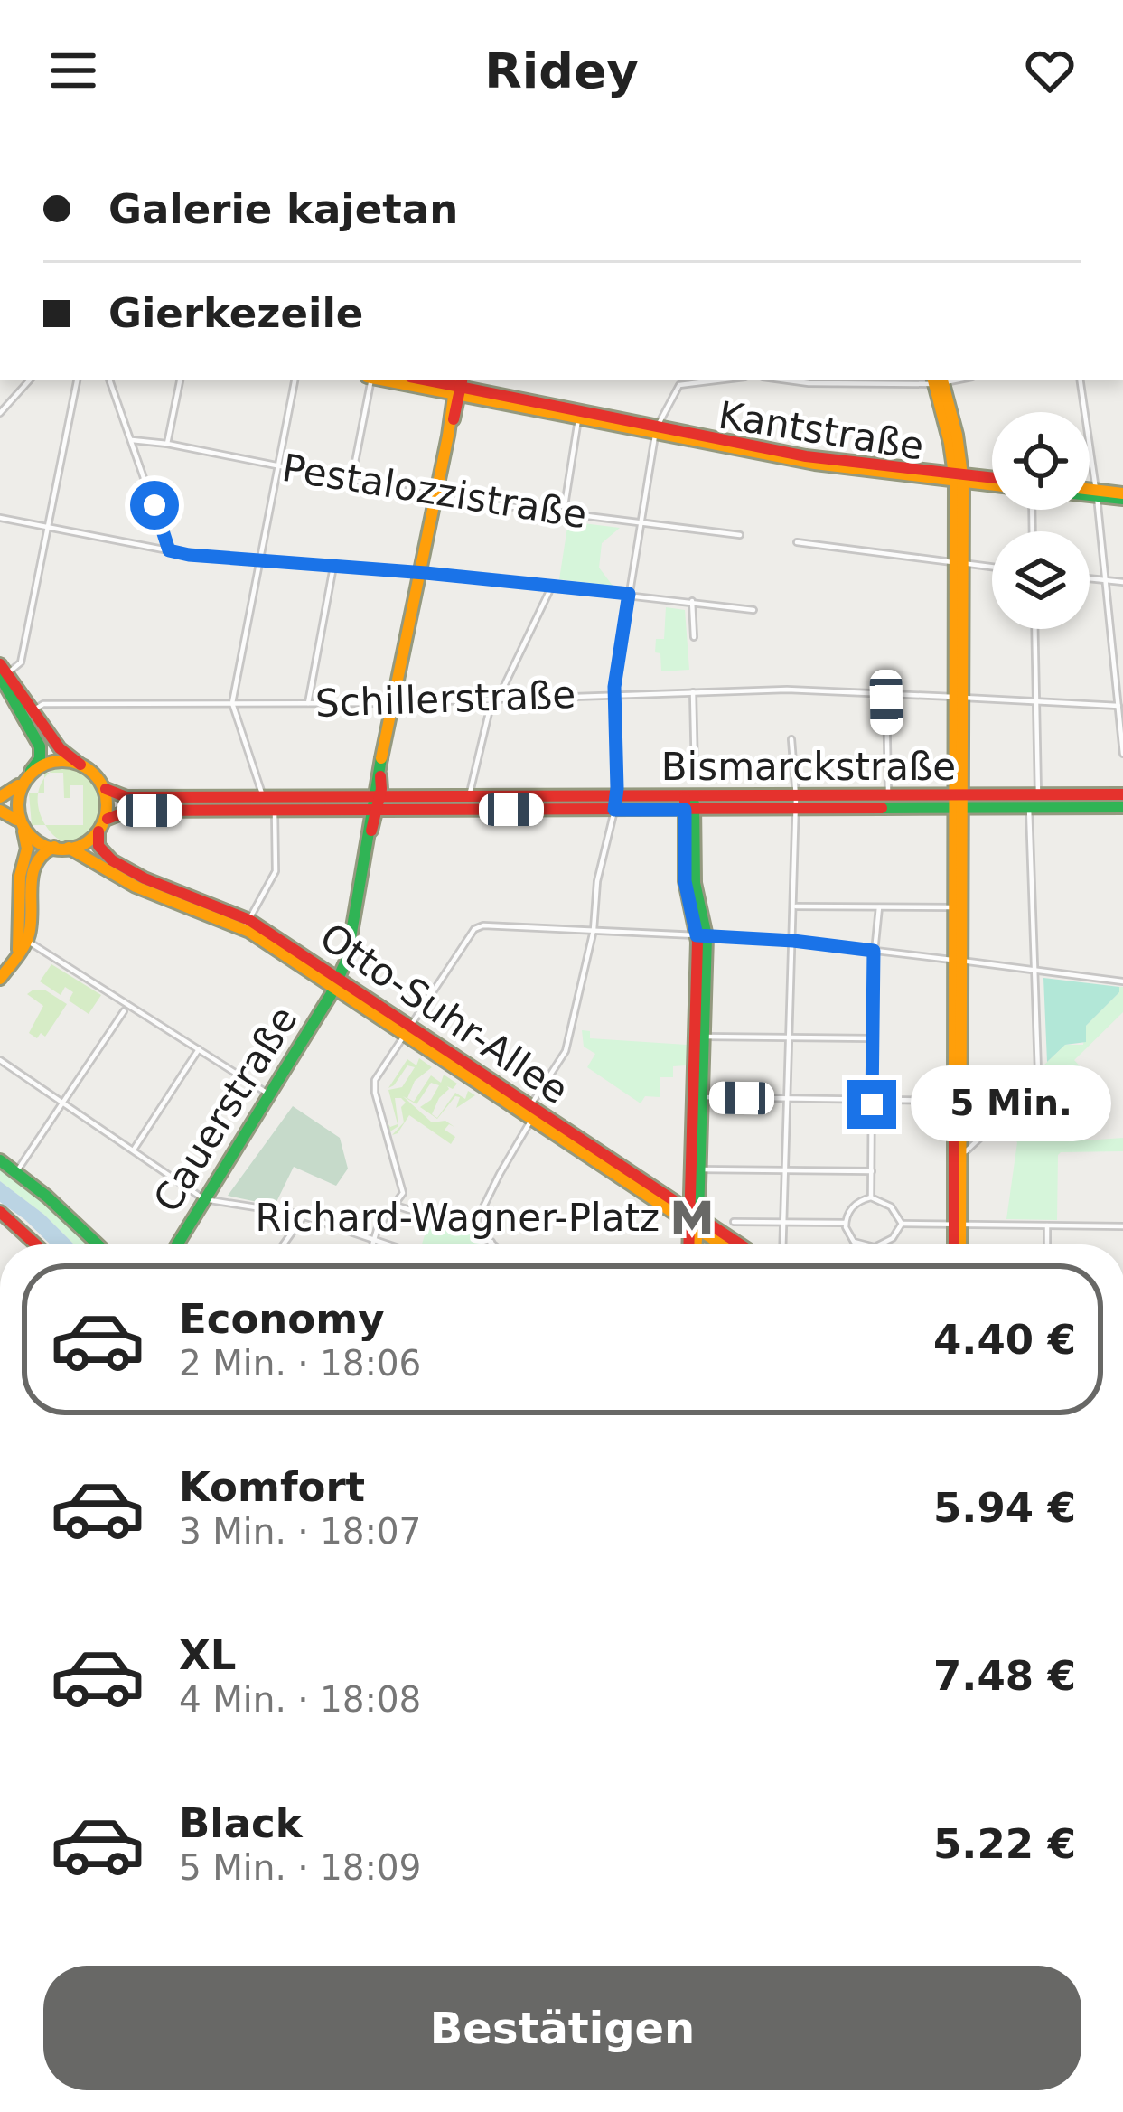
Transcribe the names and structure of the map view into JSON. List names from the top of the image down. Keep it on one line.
{"streets":{"main road":["Kantstraße","Bismarckstraße","Otto-Suhr-Allee","Cauerstraße"],"street":["Pestalozzistraße","Schillerstraße"]},"crossings":[["Kantstraße","Cauerstraße"],["Pestalozzistraße","Cauerstraße"],["Schillerstraße","Cauerstraße"],["Bismarckstraße","Otto-Suhr-Allee"],["Bismarckstraße","Cauerstraße"],["Otto-Suhr-Allee","Cauerstraße"]],"places":{"metro station":["Richard-Wagner-Platz"]},"page":{"header":"Ridey","banner":["Galerie kajetan","Gierkezeile"],"bubble":"5 Min.","list":[{"name":"Economy","note":"2 Min. · 18:06","value":"4.40 €"},{"name":"Komfort","note":"3 Min. · 18:07","value":"5.94 €"},{"name":"XL","note":"4 Min. · 18:08","value":"7.48 €"},{"name":"Black","note":"5 Min. · 18:09","value":"5.22 €"}],"buttons":"Bestätigen"}}
